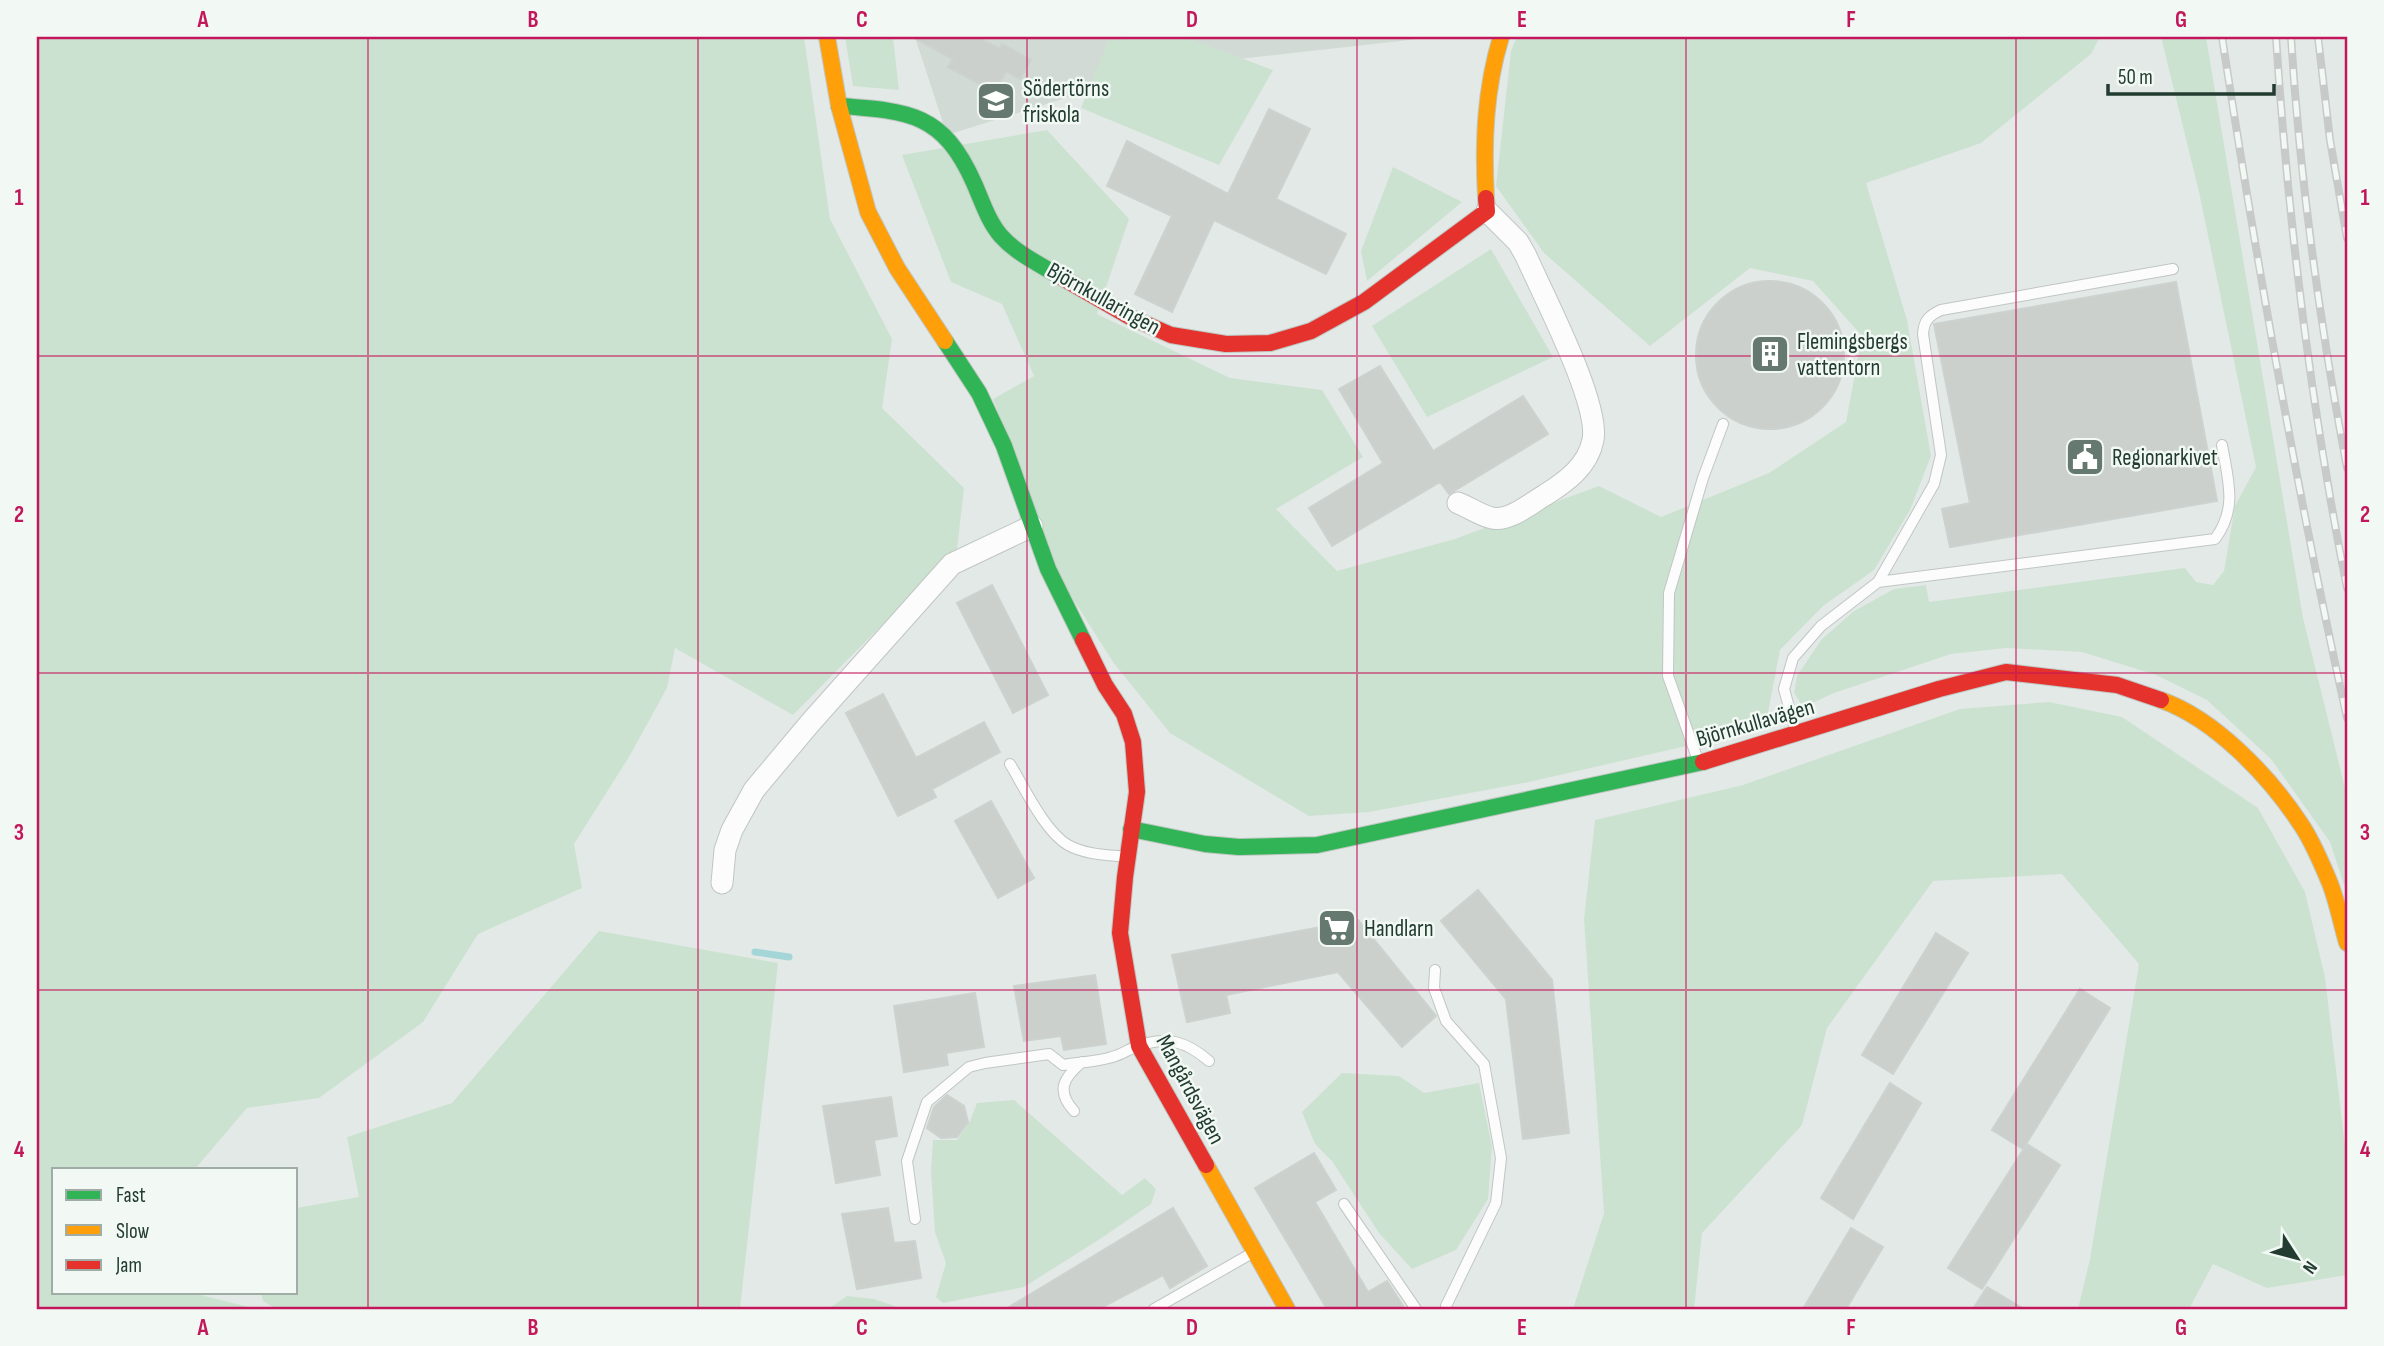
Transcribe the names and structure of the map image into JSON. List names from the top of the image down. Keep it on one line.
{"streets":{"street":["Björnkullaringen","Björnkullavägen","Mangårdsvägen"]},"crossings":[["Björnkullavägen","Mangårdsvägen"]],"places":{"school or university":["Södertörns friskola"],"building":["Flemingsbergs vattentorn"],"public building":["Regionarkivet"],"supermarket":["Handlarn"]},"legend":["Fast","Slow","Jam"],"scale_bar":"50 m","north":"bottom right","grid":{"columns":["A","B","C","D","E","F","G"],"rows":["1","2","3","4"]}}
